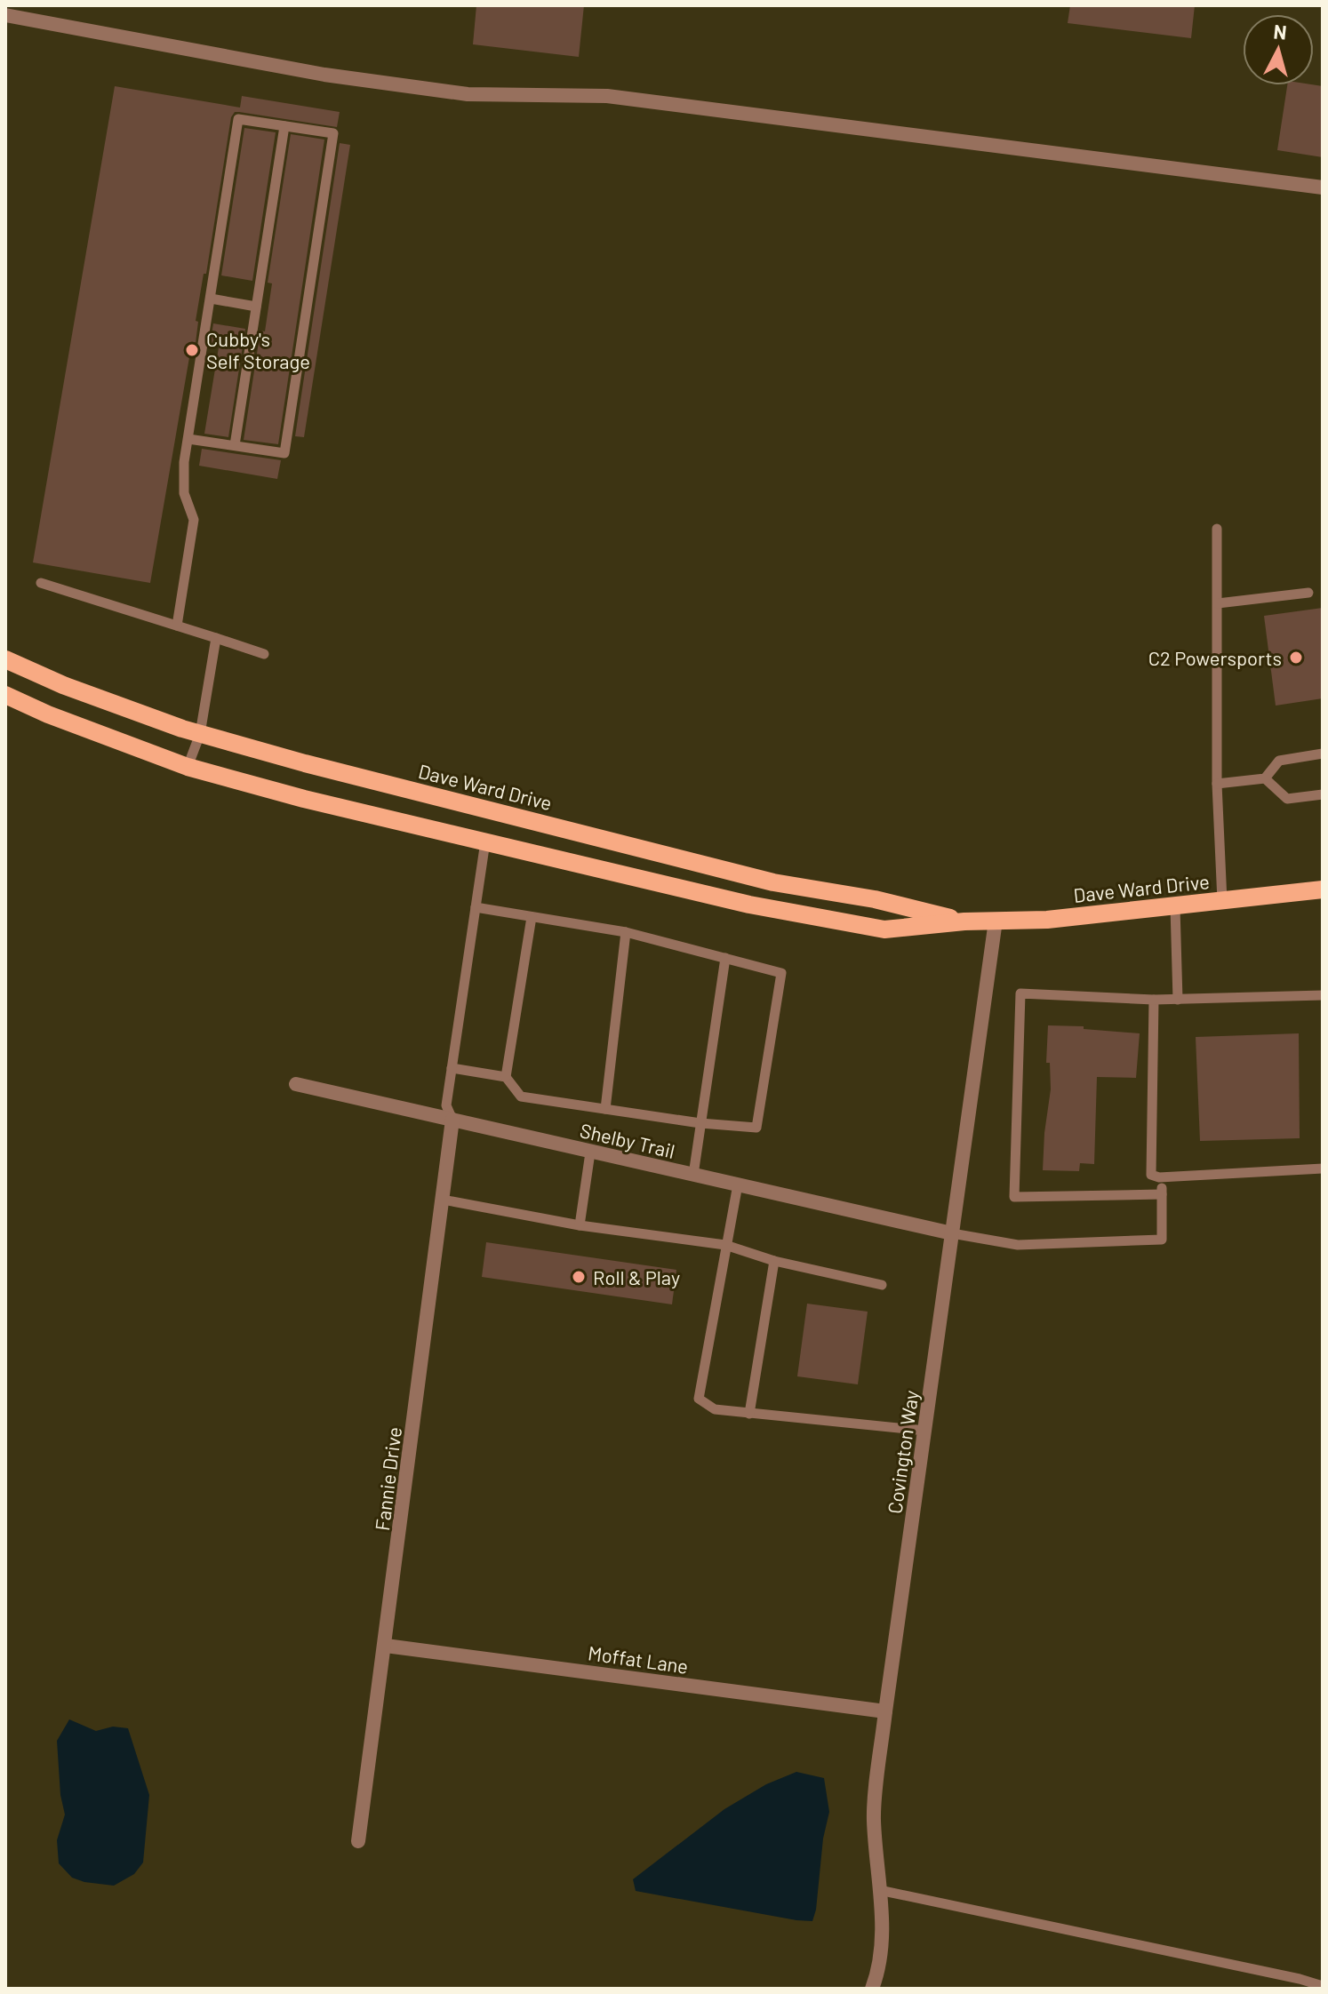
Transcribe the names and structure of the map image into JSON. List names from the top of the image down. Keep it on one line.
{"streets":{"main road":["Dave Ward Drive"],"street":["Shelby Trail","Covington Way","Fannie Drive","Moffat Lane"]},"crossings":[["Dave Ward Drive","Covington Way"],["Shelby Trail","Covington Way"],["Shelby Trail","Fannie Drive"],["Covington Way","Moffat Lane"],["Fannie Drive","Moffat Lane"]],"places":["Cubby's Self Storage","C2 Powersports","Roll & Play"],"north":"top"}
